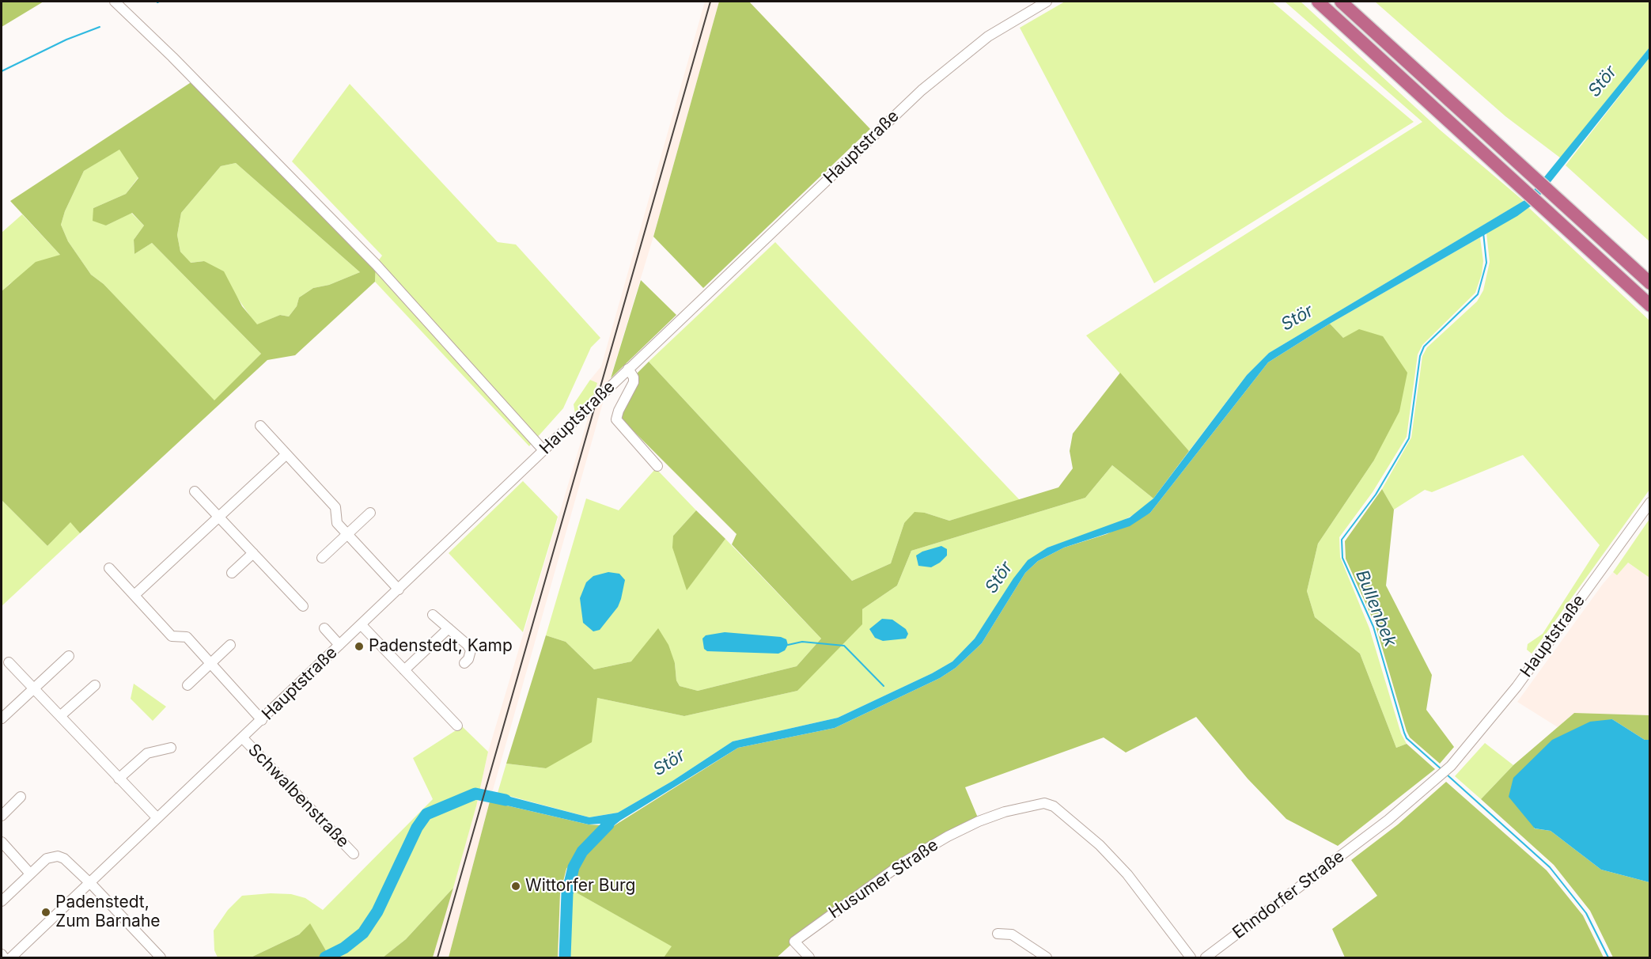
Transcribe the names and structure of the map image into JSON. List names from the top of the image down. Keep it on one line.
{"streets":{"street":["Hauptstraße","Schwalbenstraße","Husumer Straße","Ehndorfer Straße"]},"crossings":[["Hauptstraße","Schwalbenstraße"],["Hauptstraße","Ehndorfer Straße"]],"water":["Stör","Bullenbek"],"places":["Padenstedt, Kamp","Wittorfer Burg","Padenstedt, Zum Barnahe"]}
